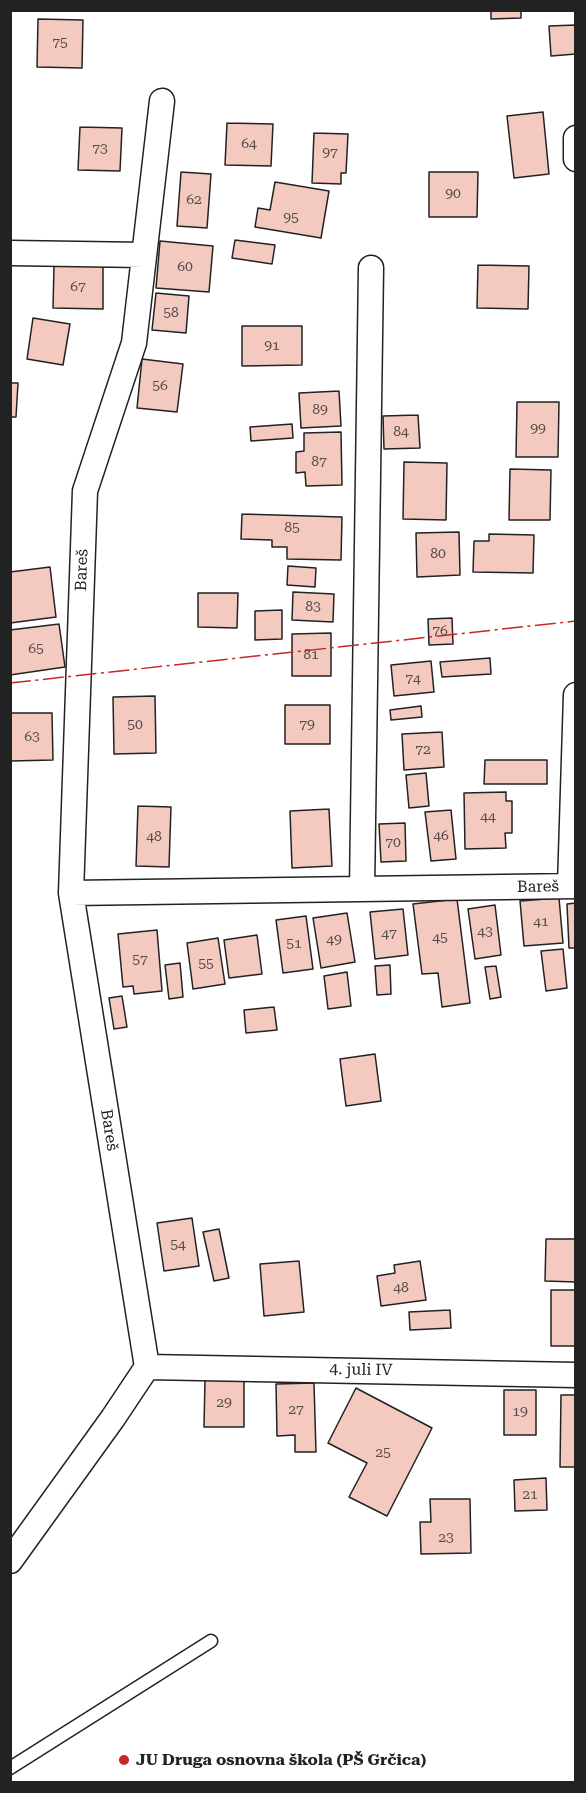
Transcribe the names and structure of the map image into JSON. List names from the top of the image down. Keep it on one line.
{"streets":{"street":["Bareš","4. juli IV"]},"crossings":[["Bareš","4. juli IV"]],"places":["JU Druga osnovna škola (PŠ Grčica)"],"house_numbers":["75","64","73","97","90","62","95","60","67","58","91","56","89","99","84","87","85","80","83","76","65","81","74","50","79","63","72","44","46","48","70","41","43","47","45","49","51","57","55","54","48","29","27","19","25","21","23"]}
